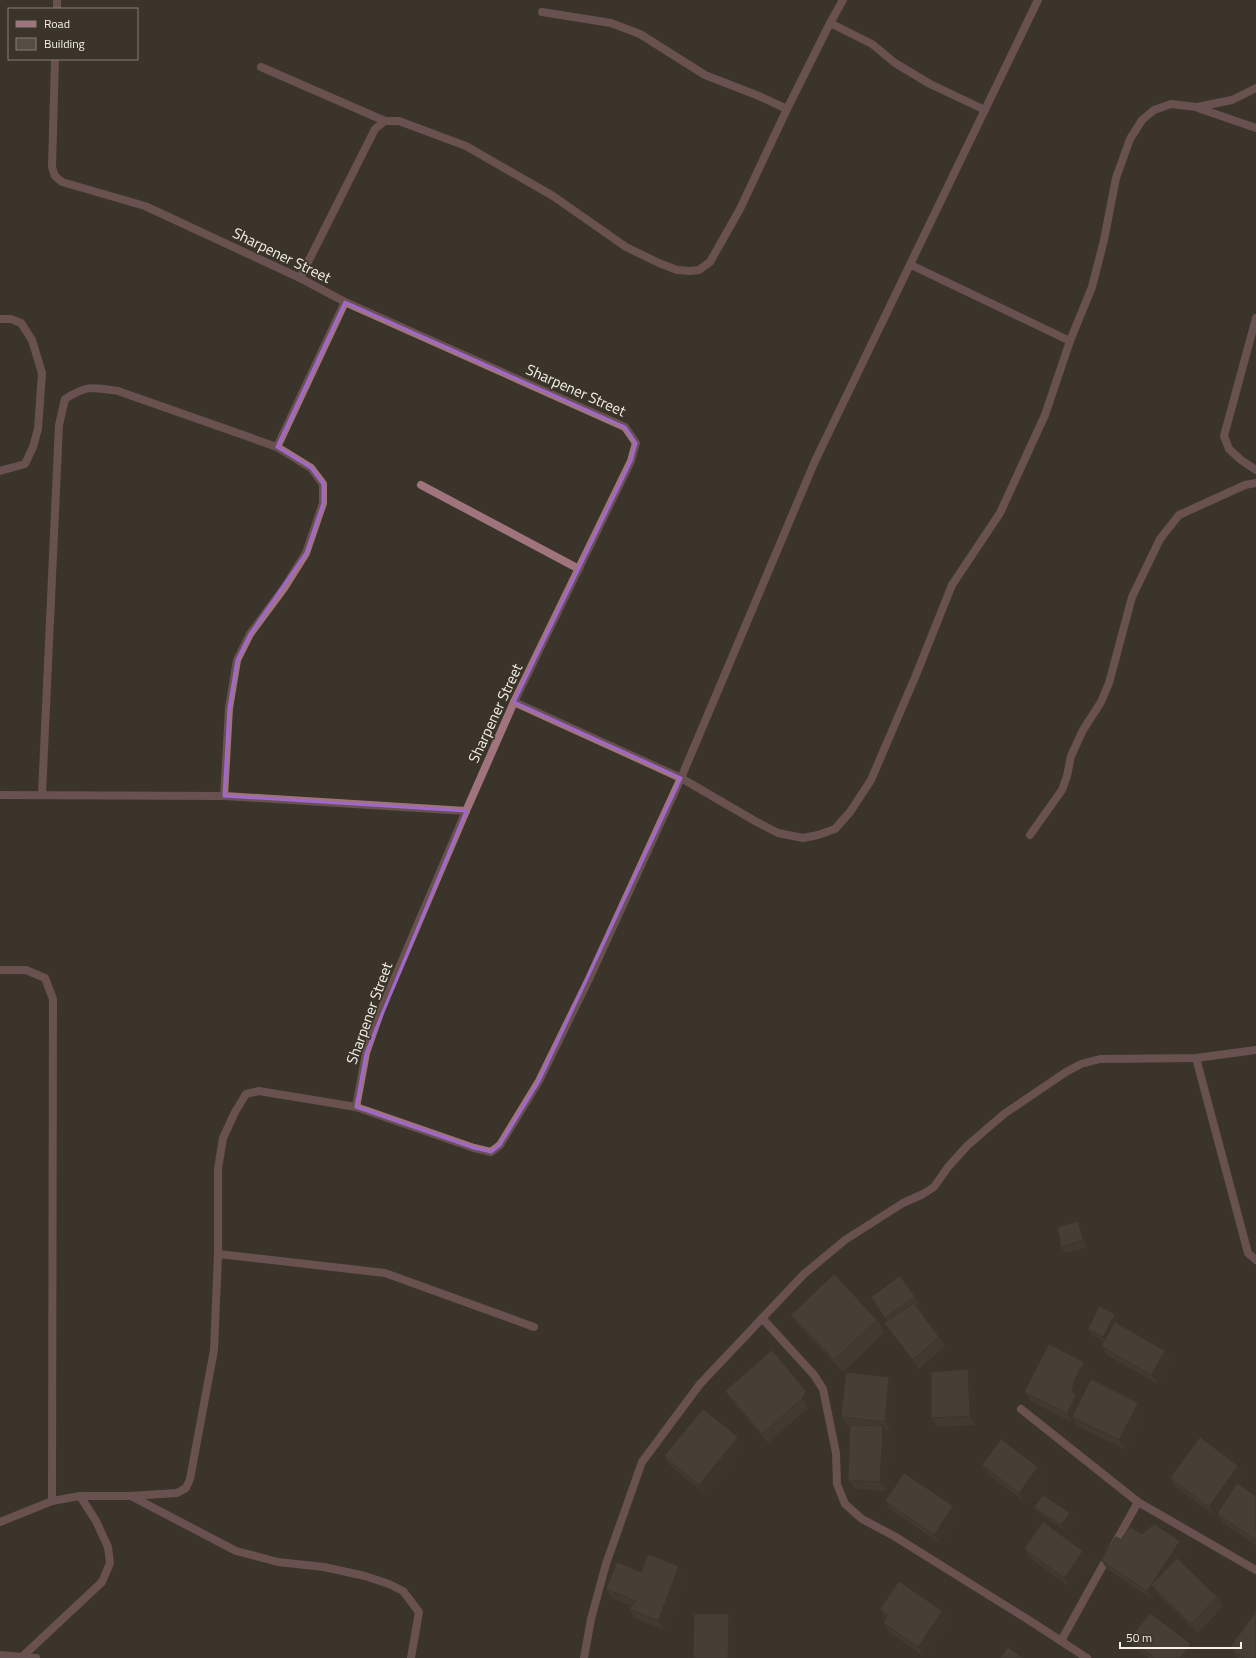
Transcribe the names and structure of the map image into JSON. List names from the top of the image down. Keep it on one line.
{"streets":{"street":["Sharpener Street"]},"legend":["Road","Building"],"scale_bar":"50 m"}
